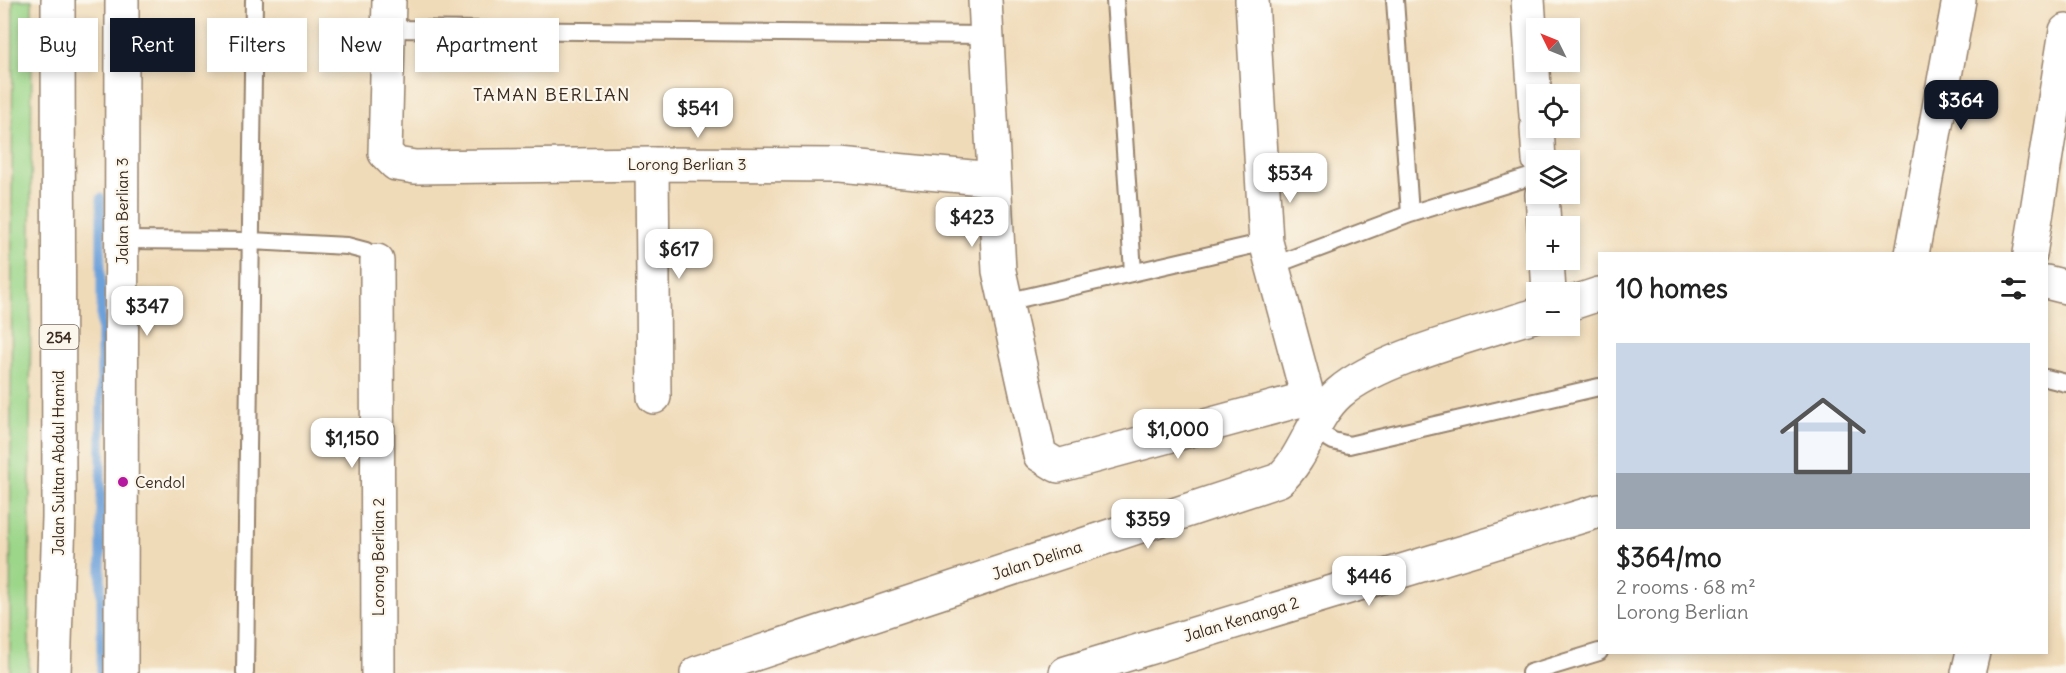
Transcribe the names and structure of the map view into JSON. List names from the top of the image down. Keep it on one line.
{"streets":{"street":["Lorong Berlian 3","Jalan Berlian 3","254","Jalan Sultan Abdul Hamid","Lorong Berlian 2","Jalan Delima","Jalan Kenanga 2"]},"districts":["TAMAN BERLIAN"],"places":["Cendol"],"north":"top left","page":{"map_buttons":["+","−"],"chip":["Buy","Rent","Filters","New","Apartment"],"price":["$364","$541","$534","$423","$617","$347","$1,000","$1,150","$359","$446"],"heading":"10 homes","list":[{"name":"$364/mo","note":"2 rooms · 68 m² · Lorong Berlian"}]}}
